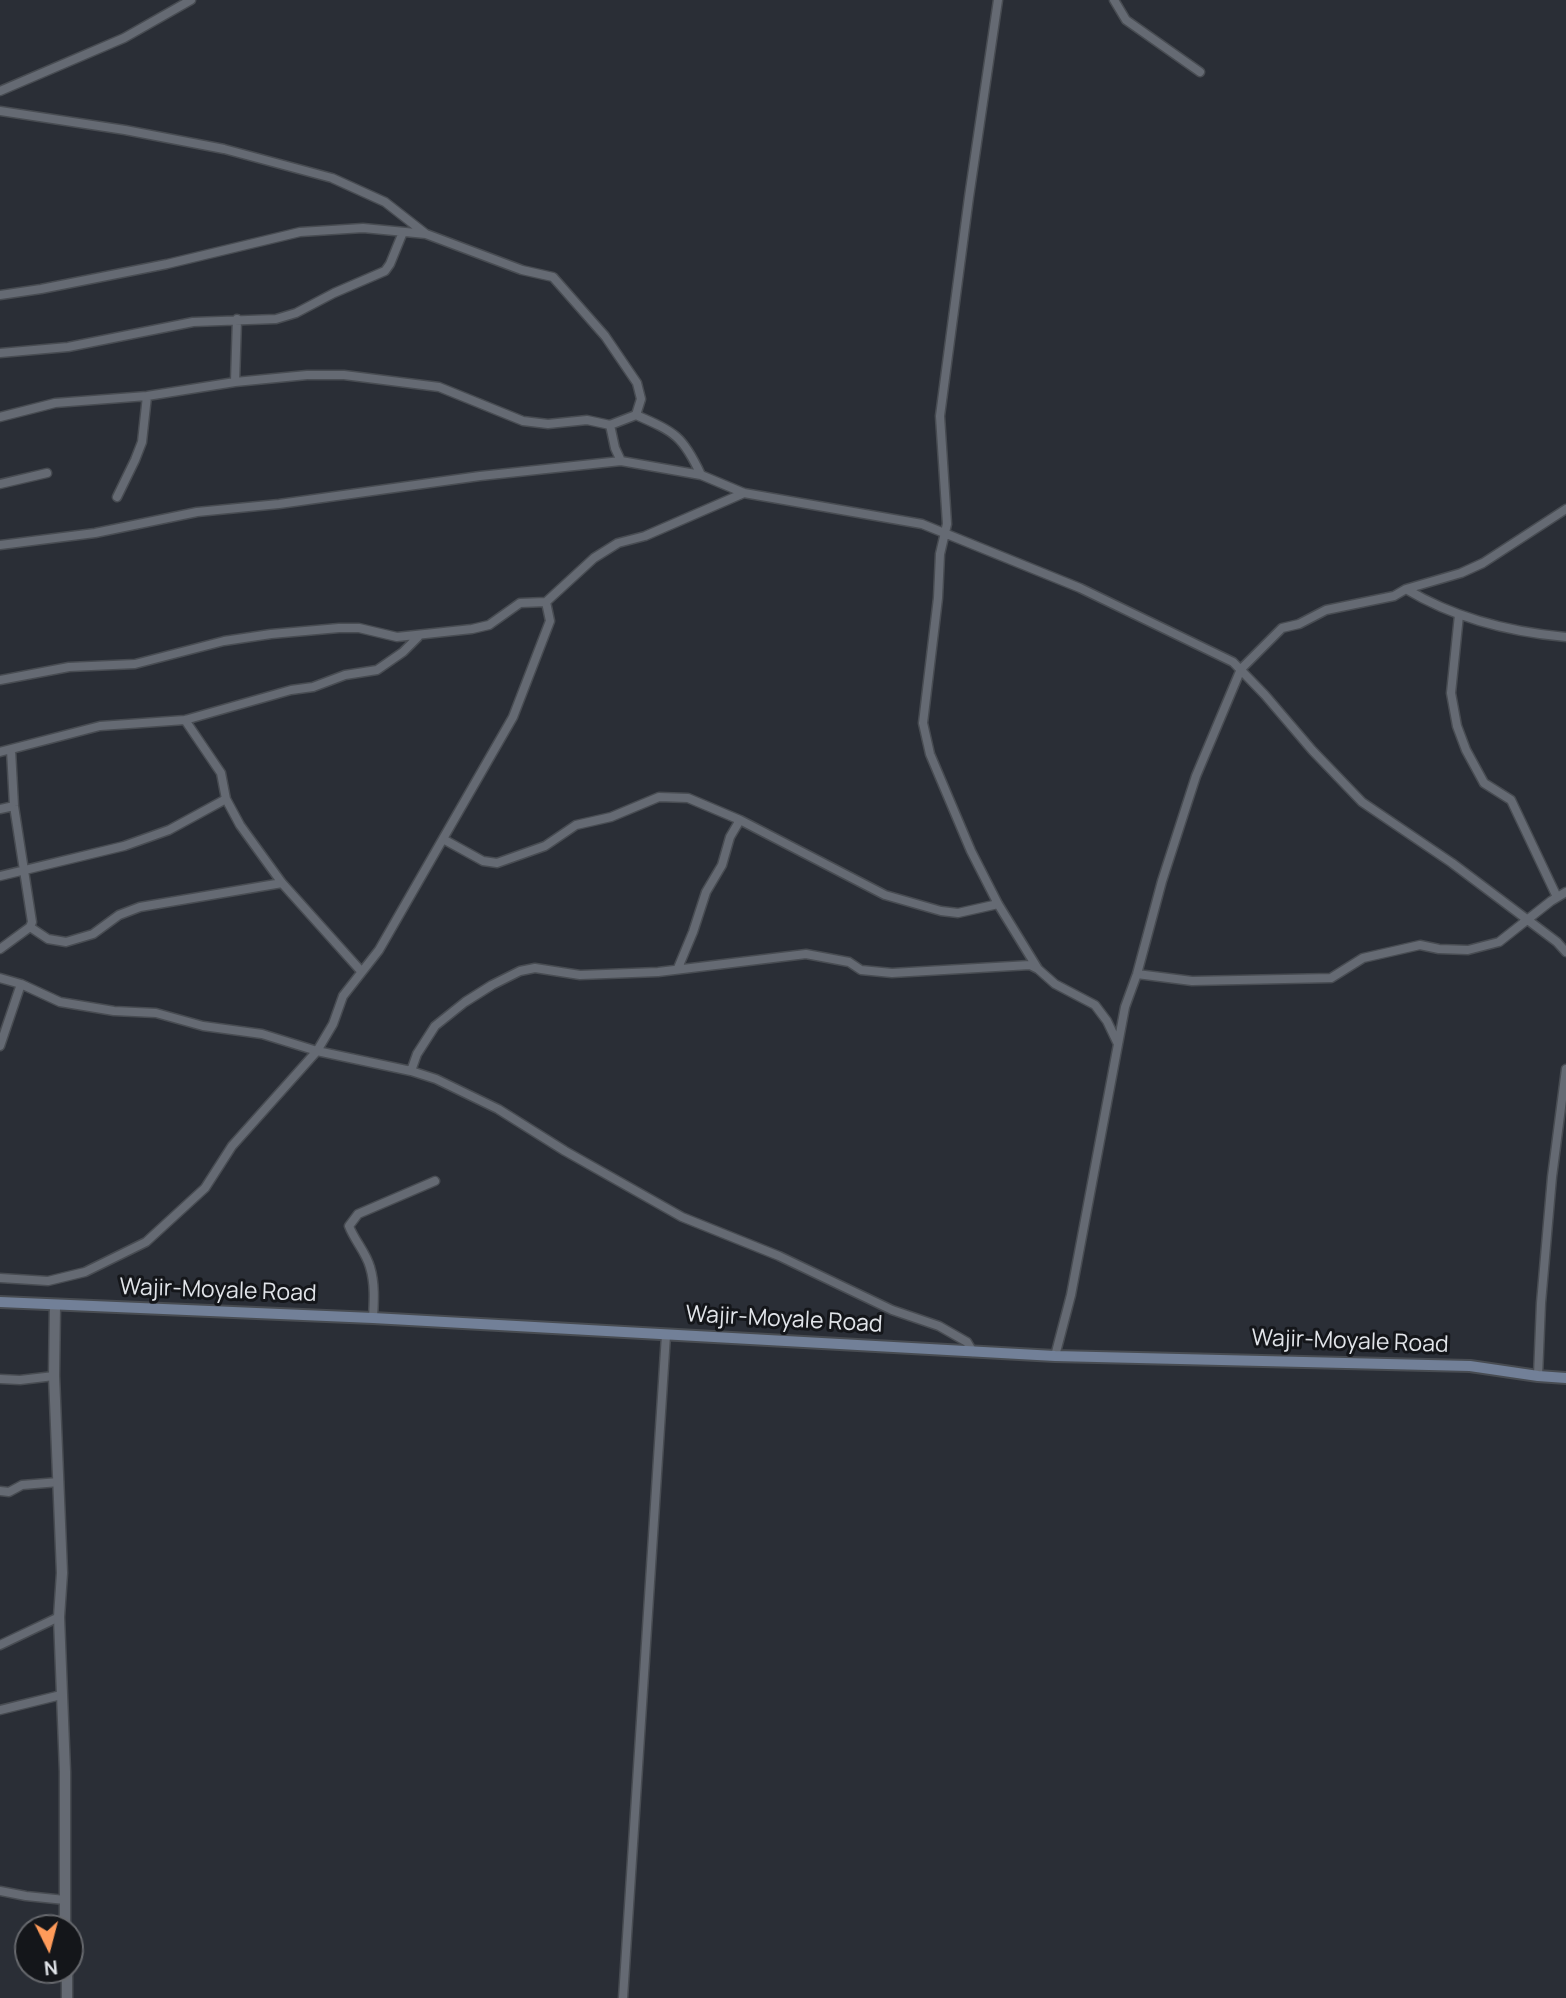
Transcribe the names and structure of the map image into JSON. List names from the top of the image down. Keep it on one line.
{"streets":{"main road":["Wajir-Moyale Road"]},"north":"bottom"}
